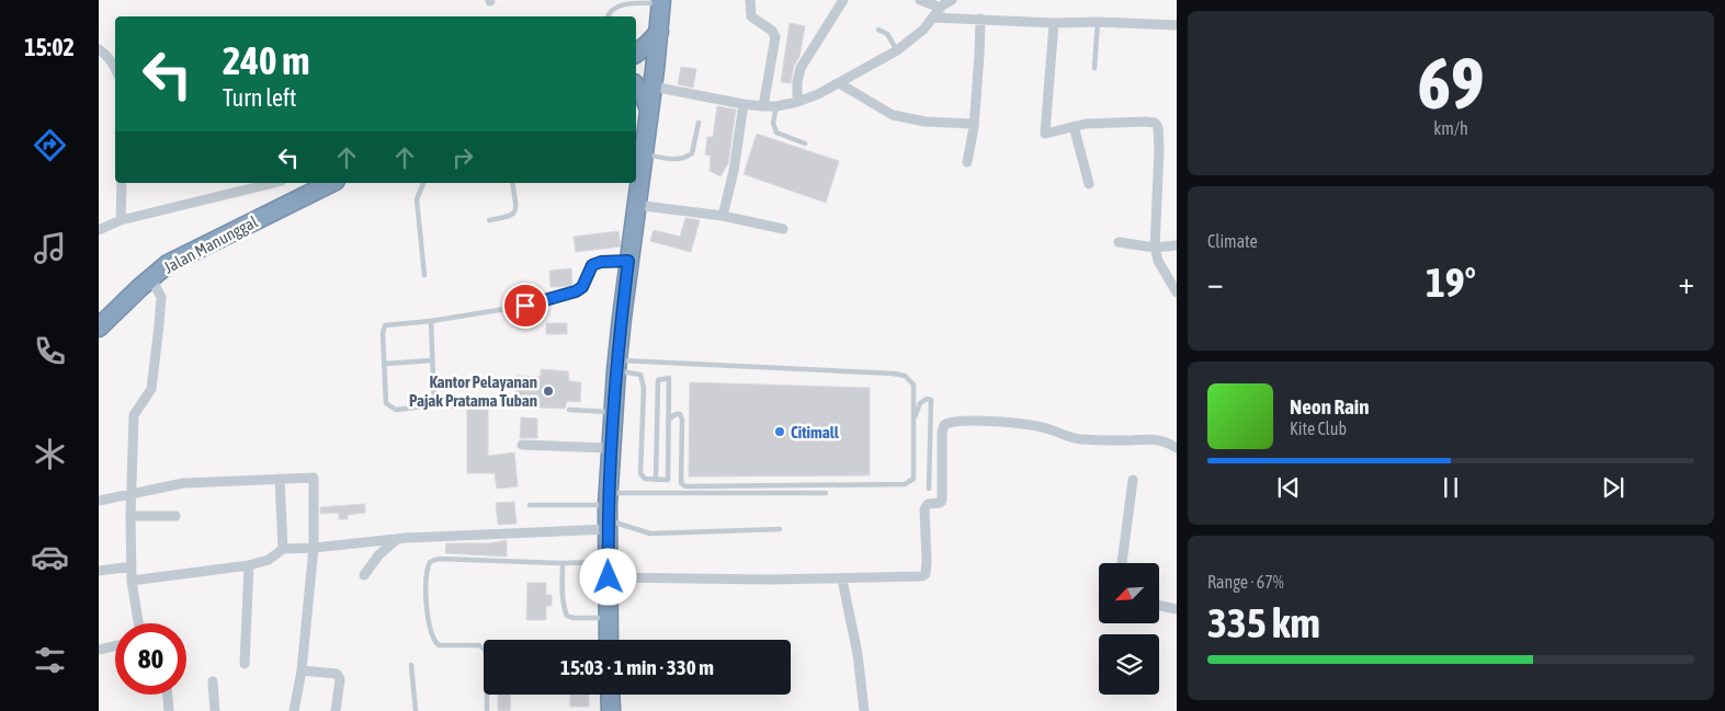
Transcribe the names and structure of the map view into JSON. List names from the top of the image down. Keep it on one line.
{"streets":{"highway":["Jalan Manunggal"]},"places":["Kantor Pelayanan Pajak Pratama Tuban","Citimall"],"north":"bottom left","page":{"tabs":"15:02","tile":[["69","km/h"],"Climate",["Range · 67%","335 km"]],"turn":["240 m","Turn left"],"heat":["−","19°","+"],"song":["Neon Rain","Kite Club"],"limit":"80","trip":"15:03 · 1 min · 330 m"}}
